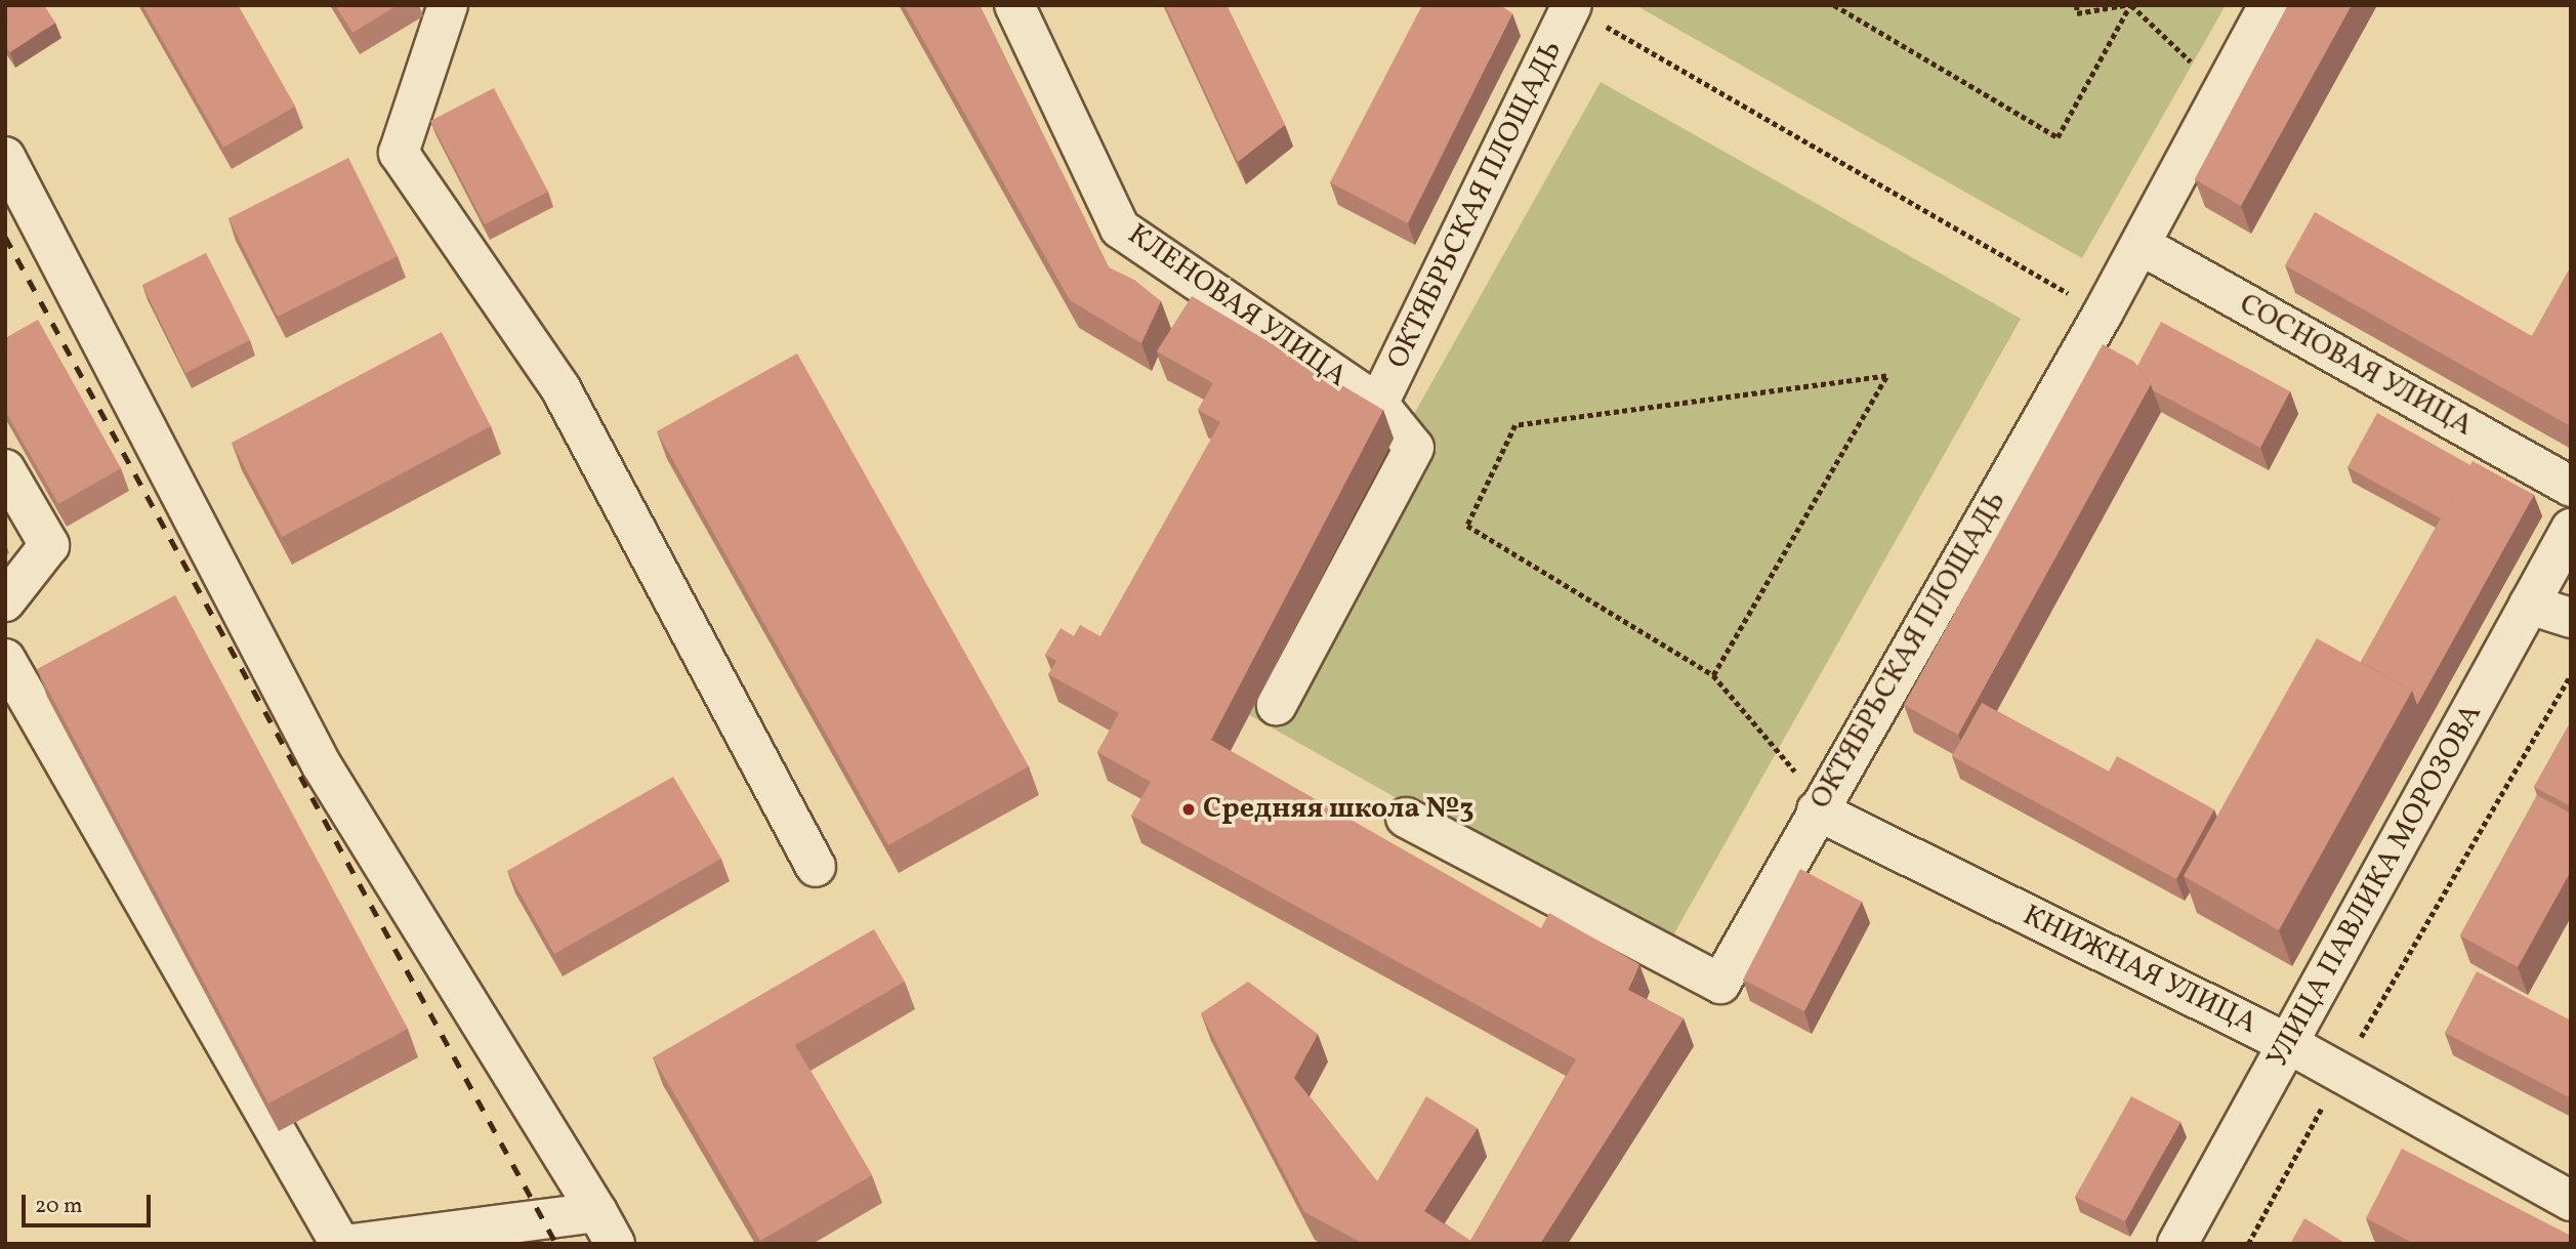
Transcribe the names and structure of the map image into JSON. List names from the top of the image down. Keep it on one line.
{"streets":{"street":["ОКТЯБРЬСКАЯ ПЛОЩАДЬ","КЛЕНОВАЯ УЛИЦА","СОСНОВАЯ УЛИЦА","УЛИЦА ПАВЛИКА МОРОЗОВА","КНИЖНАЯ УЛИЦА"]},"crossings":[["ОКТЯБРЬСКАЯ ПЛОЩАДЬ","КЛЕНОВАЯ УЛИЦА"],["ОКТЯБРЬСКАЯ ПЛОЩАДЬ","СОСНОВАЯ УЛИЦА"],["ОКТЯБРЬСКАЯ ПЛОЩАДЬ","КНИЖНАЯ УЛИЦА"],["УЛИЦА ПАВЛИКА МОРОЗОВА","КНИЖНАЯ УЛИЦА"]],"places":["Средняя школа №3"],"scale_bar":"20 m"}
